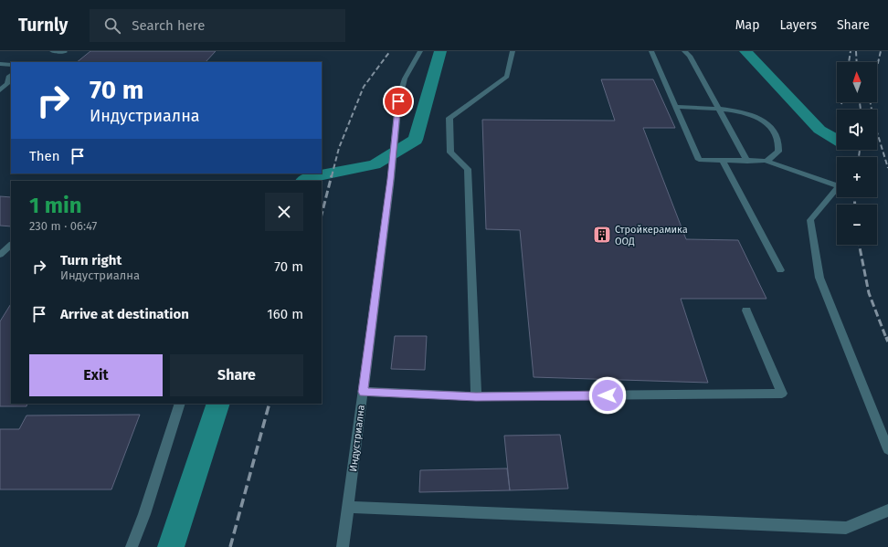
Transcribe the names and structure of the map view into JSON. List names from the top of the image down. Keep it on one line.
{"streets":{"street":["Индустриална"]},"places":{"building":["Стройкерамика ООД"]},"north":"top","page":{"header":"Turnly","search":"Search here","nav":["Map","Layers","Share"],"map_buttons":["+","−"],"turn":["70 m","Индустриална"],"then":"Then","heading":["1 min","230 m · 06:47"],"list":[{"name":"Turn right","note":"Индустриална","value":"70 m"},{"name":"Arrive at destination","value":"160 m"}],"buttons":["Exit","Share"]}}
